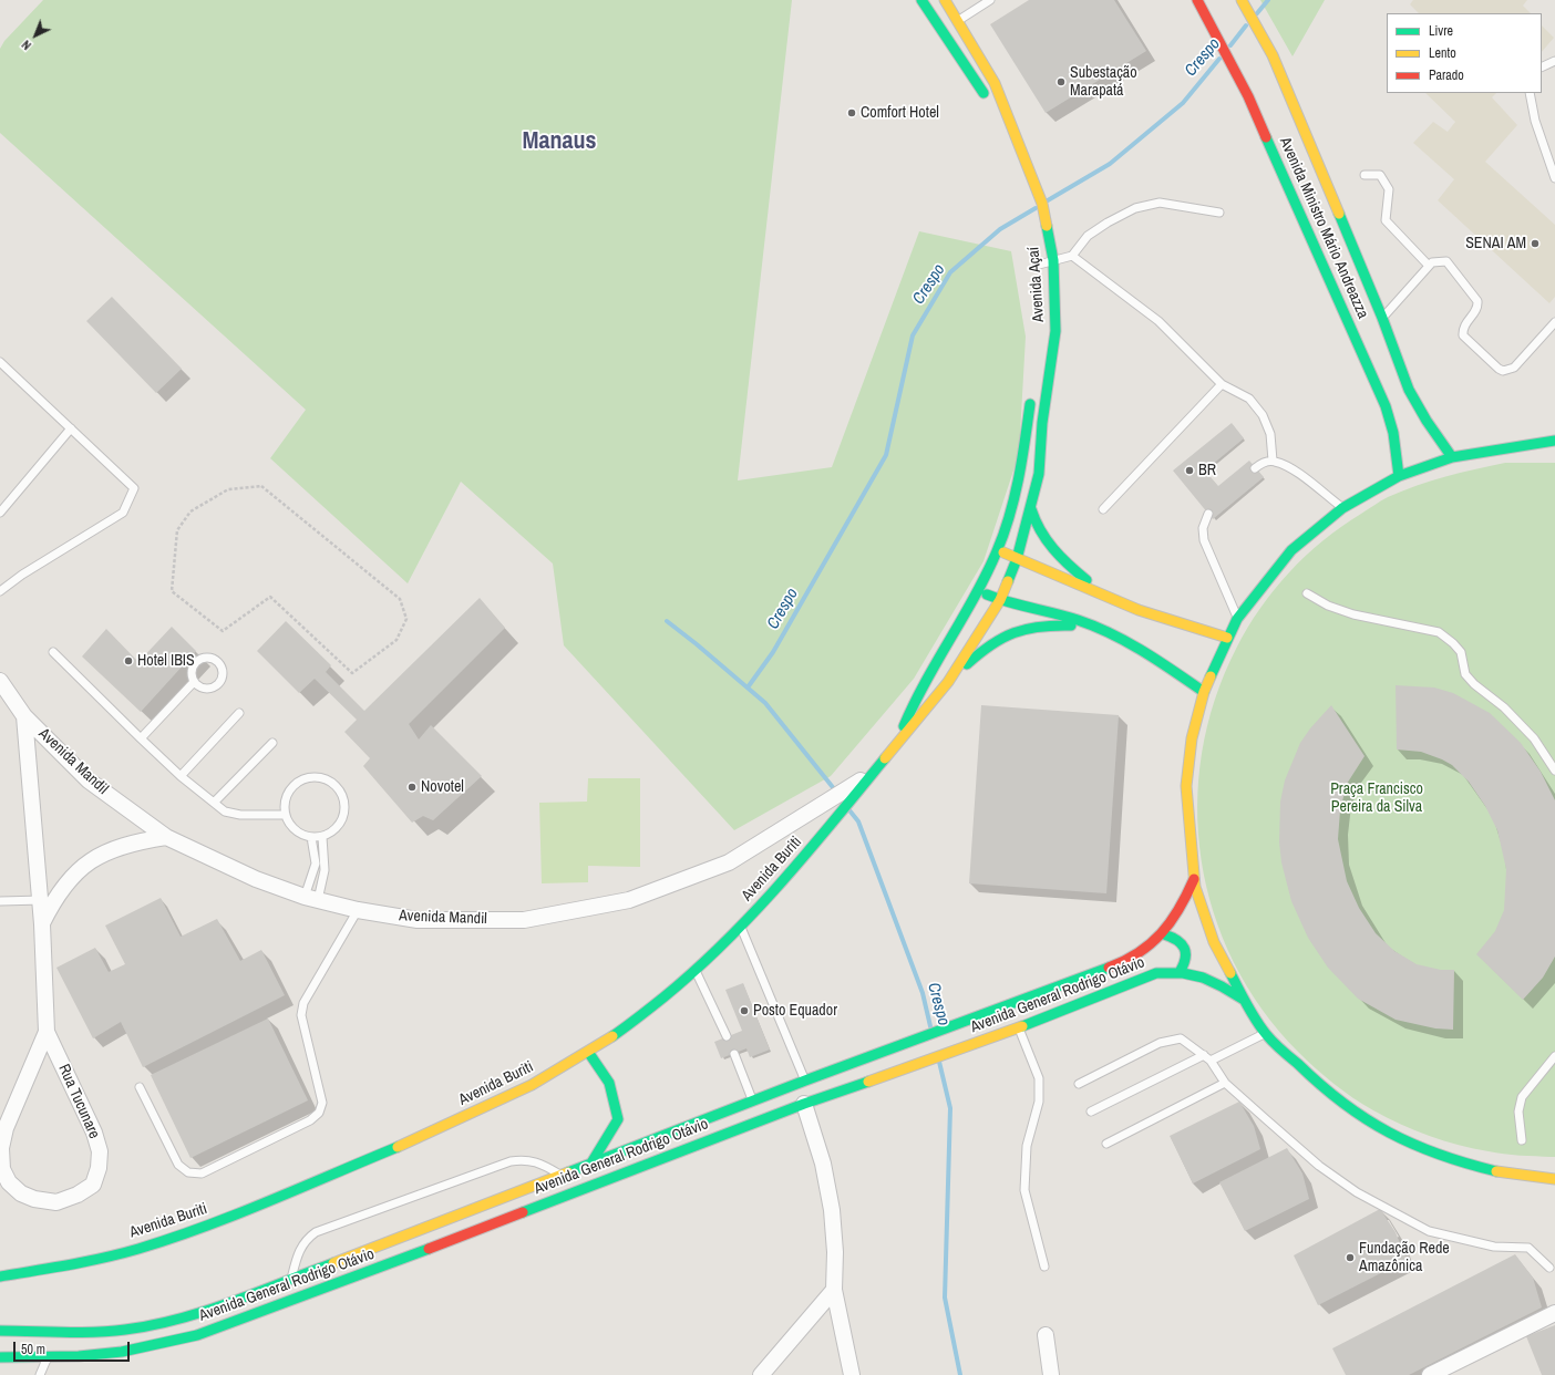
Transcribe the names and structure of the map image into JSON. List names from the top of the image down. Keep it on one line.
{"streets":{"main road":["Avenida Ministro Mário Andreazza","Avenida Açaí","Avenida Buriti","Avenida General Rodrigo Otávio"],"street":["Avenida Mandil","Rua Tucunare"]},"crossings":[["Avenida Açaí","Avenida Buriti"],["Avenida Mandil","Avenida Buriti"],["Avenida Mandil","Rua Tucunare"]],"districts":["Manaus"],"water":["Crespo"],"parks":["Praça Francisco Pereira da Silva"],"places":["Subestação Marapatá","Comfort Hotel","SENAI AM","BR","Hotel IBIS","Novotel","Posto Equador","Fundação Rede Amazônica"],"legend":["Livre","Lento","Parado"],"scale_bar":"50 m","north":"bottom left"}
